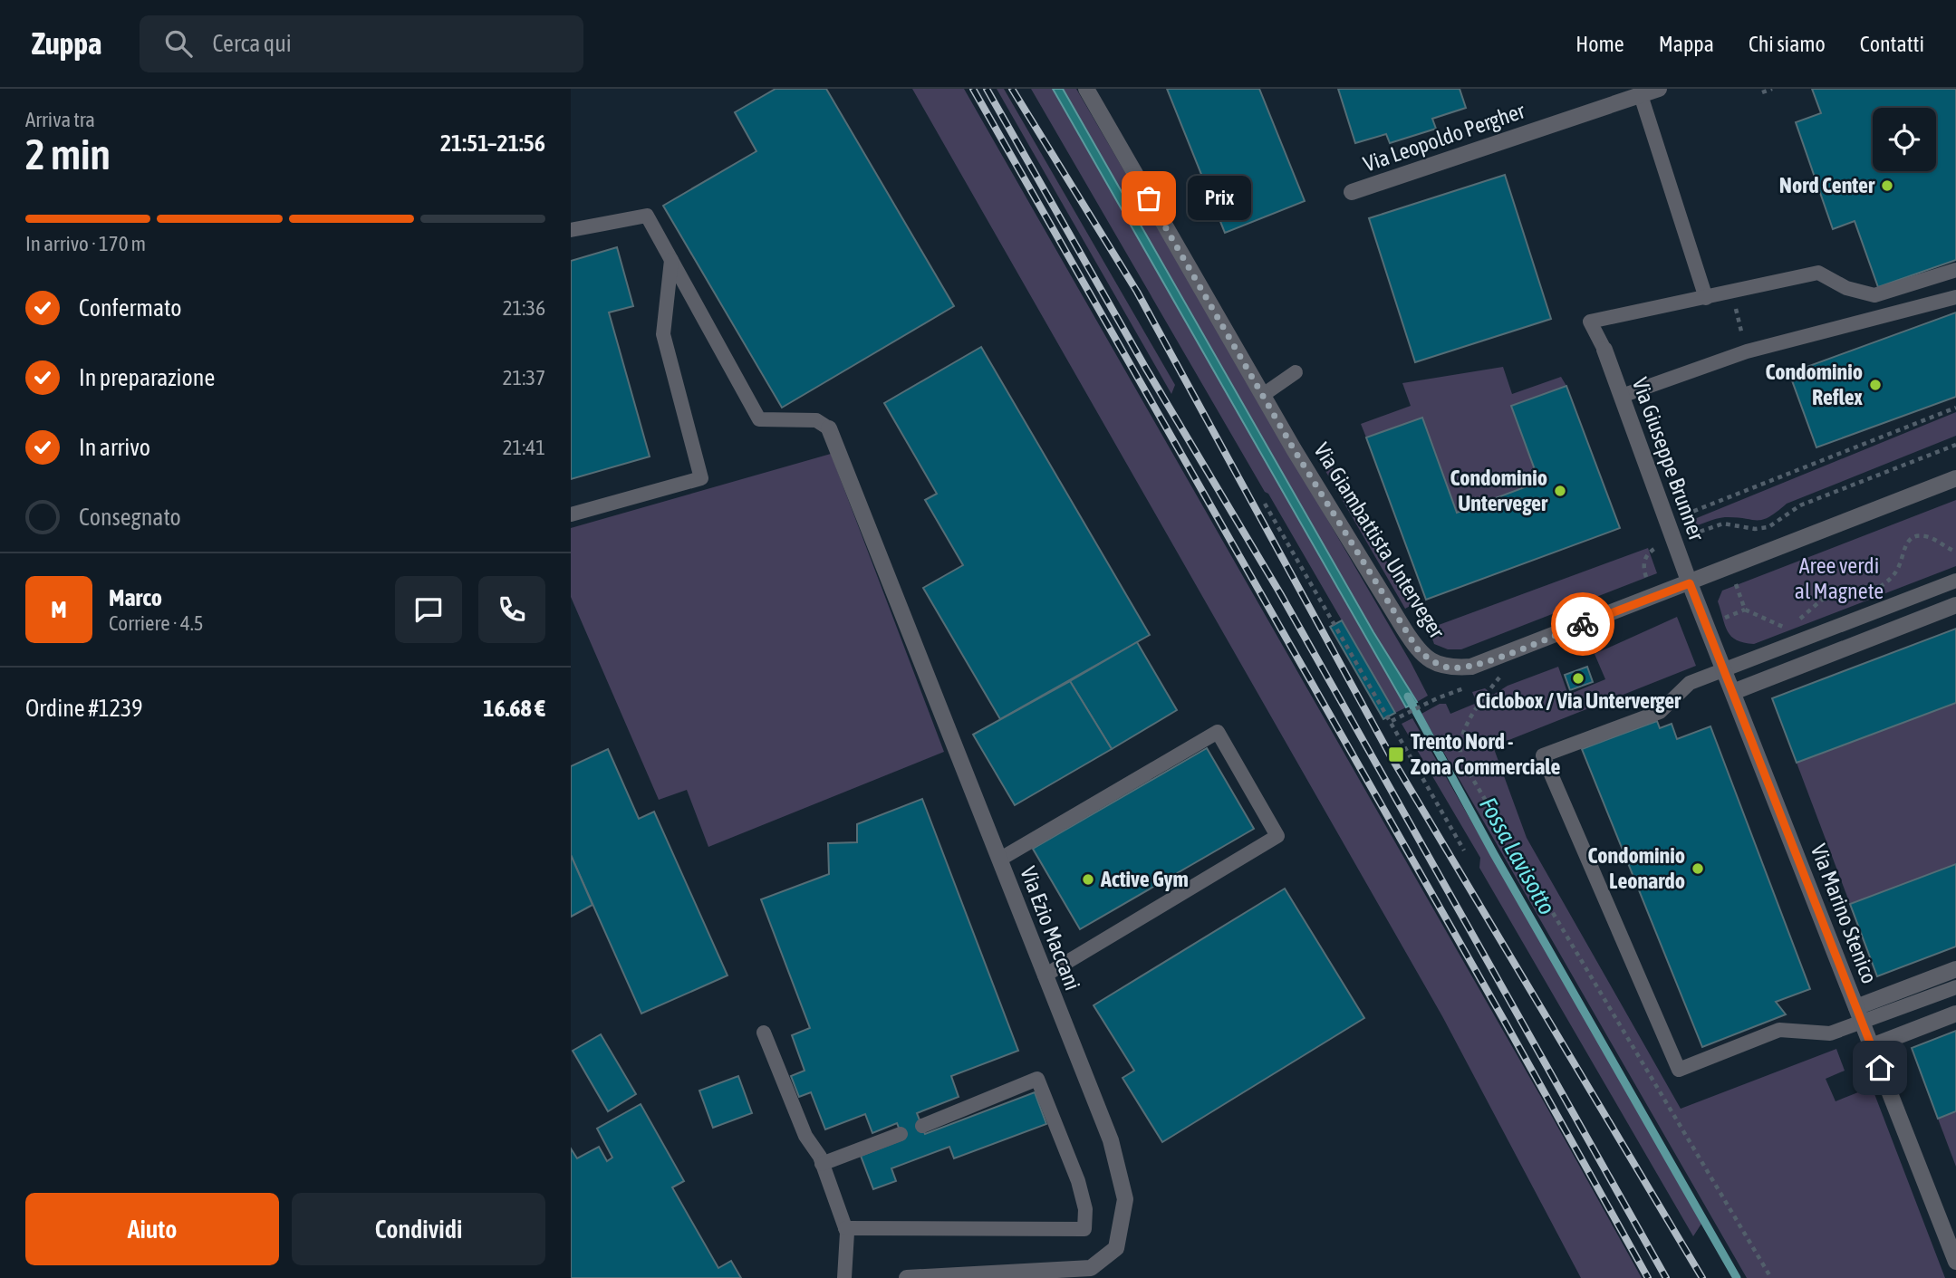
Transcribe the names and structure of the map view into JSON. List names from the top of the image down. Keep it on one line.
{"streets":{"street":["Via Leopoldo Pergher","Via Giuseppe Brunner","Via Giambattista Unterveger","Via Marino Stenico","Via Ezio Maccani"]},"crossings":[["Via Giuseppe Brunner","Via Giambattista Unterveger"],["Via Giuseppe Brunner","Via Marino Stenico"],["Via Giambattista Unterveger","Via Marino Stenico"]],"water":["Fossa Lavisotto"],"parks":["Aree verdi al Magnete"],"places":{"other":["Nord Center","Prix","Condominio Reflex","Condominio Unterveger","Ciclobox / Via Unterverger","Condominio Leonardo","Active Gym"],"transit":["Trento Nord - Zona Commerciale"]},"page":{"header":"Zuppa","search":"Cerca qui","nav":["Home","Mappa","Chi siamo","Contatti"],"heading":["2 min","Arriva tra","21:51–21:56"],"panel":["Marco","Corriere · 4.5","Ordine #1239","16.68 €"],"bubble":"Prix","bar":"In arrivo · 170 m","list":[["Confermato","21:36"],["In preparazione","21:37"],["In arrivo","21:41"],"Consegnato"],"round":"M","buttons":["Aiuto","Condividi"]}}
